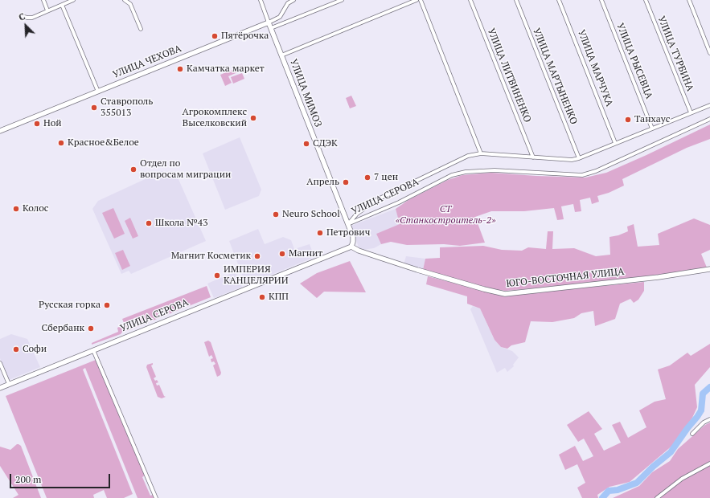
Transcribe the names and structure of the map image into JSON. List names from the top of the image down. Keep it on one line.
{"streets":{"street":["УЛИЦА ТУРБИНА","УЛИЦА РЫСЕВЦА","УЛИЦА ЧЕХОВА","УЛИЦА МАРЧУКА","УЛИЦА ЛИТВИНЕНКО","УЛИЦА МАРТЫНЕНКО","УЛИЦА МИМОЗ","УЛИЦА СЕРОВА","ЮГО-ВОСТОЧНАЯ УЛИЦА"]},"crossings":[["УЛИЦА ТУРБИНА","УЛИЦА СЕРОВА"],["УЛИЦА РЫСЕВЦА","УЛИЦА СЕРОВА"],["УЛИЦА ЧЕХОВА","УЛИЦА МИМОЗ"],["УЛИЦА МАРЧУКА","УЛИЦА СЕРОВА"],["УЛИЦА ЛИТВИНЕНКО","УЛИЦА СЕРОВА"],["УЛИЦА МАРТЫНЕНКО","УЛИЦА СЕРОВА"],["УЛИЦА МИМОЗ","УЛИЦА СЕРОВА"],["УЛИЦА МИМОЗ","ЮГО-ВОСТОЧНАЯ УЛИЦА"],["УЛИЦА СЕРОВА","ЮГО-ВОСТОЧНАЯ УЛИЦА"]],"parks":["СТ «Станкостроитель-2»"],"places":["Пятёрочка","Камчатка маркет","Ставрополь 355013","Агрокомплекс Выселковский","Танхаус","Ной","Красное&Белое","СДЭК","Отдел по вопросам миграции","7 цен","Апрель","Колос","Neuro School","Школа №43","Петрович","Магнит","Магнит Косметик","ИМПЕРИЯ КАНЦЕЛЯРИИ","КПП","Русская горка","Сбербанк","Софи"],"scale_bar":"200 m","north":"top left"}
